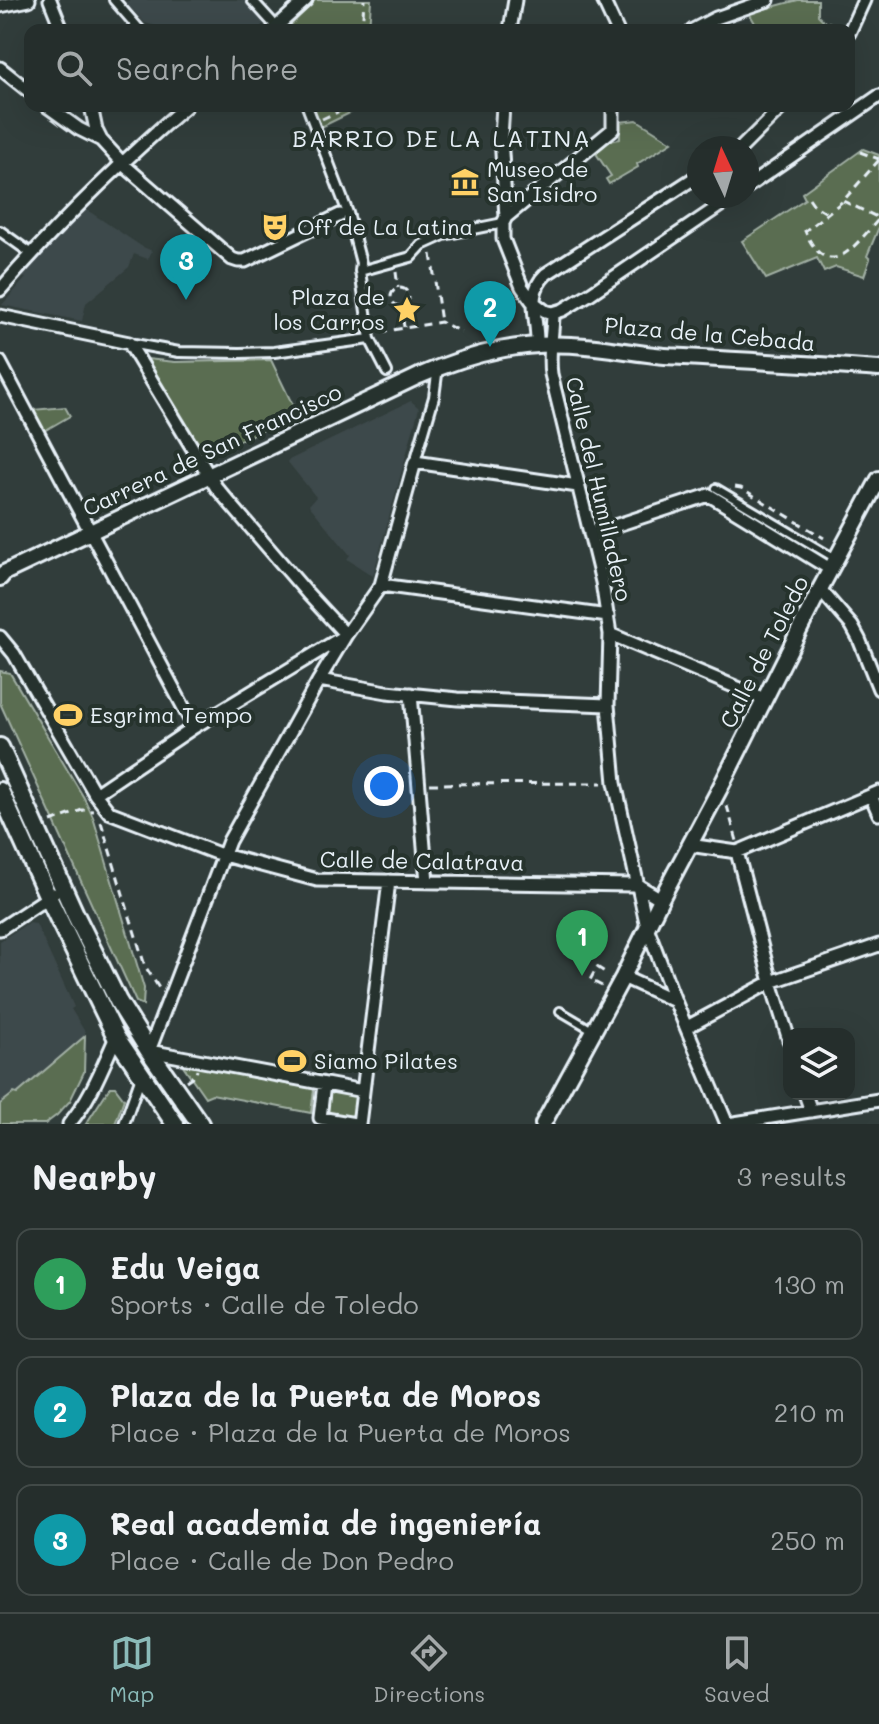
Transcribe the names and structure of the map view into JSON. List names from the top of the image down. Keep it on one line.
{"streets":{"street":["Plaza de la Cebada","Carrera de San Francisco","Calle del Humilladero","Calle de Toledo","Calle de Calatrava"]},"crossings":[["Plaza de la Cebada","Carrera de San Francisco"],["Plaza de la Cebada","Calle del Humilladero"],["Calle del Humilladero","Calle de Toledo"],["Calle del Humilladero","Calle de Calatrava"],["Calle de Toledo","Calle de Calatrava"]],"districts":["BARRIO DE LA LATINA"],"places":{"museum":["Museo de San Isidro"],"theatre":["Off de La Latina"],"place":["Plaza de los Carros"],"sports":["Esgrima Tempo","Siamo Pilates"]},"north":"top","page":{"search":"Search here","pins":["3","2","1"],"heading":["Nearby","3 results"],"list":[{"mark":"1","name":"Edu Veiga","note":"Sports · Calle de Toledo","value":"130 m"},{"mark":"2","name":"Plaza de la Puerta de Moros","note":"Place · Plaza de la Puerta de Moros","value":"210 m"},{"mark":"3","name":"Real academia de ingeniería","note":"Place · Calle de Don Pedro","value":"250 m"}],"nav":["Map","Directions","Saved"]}}
